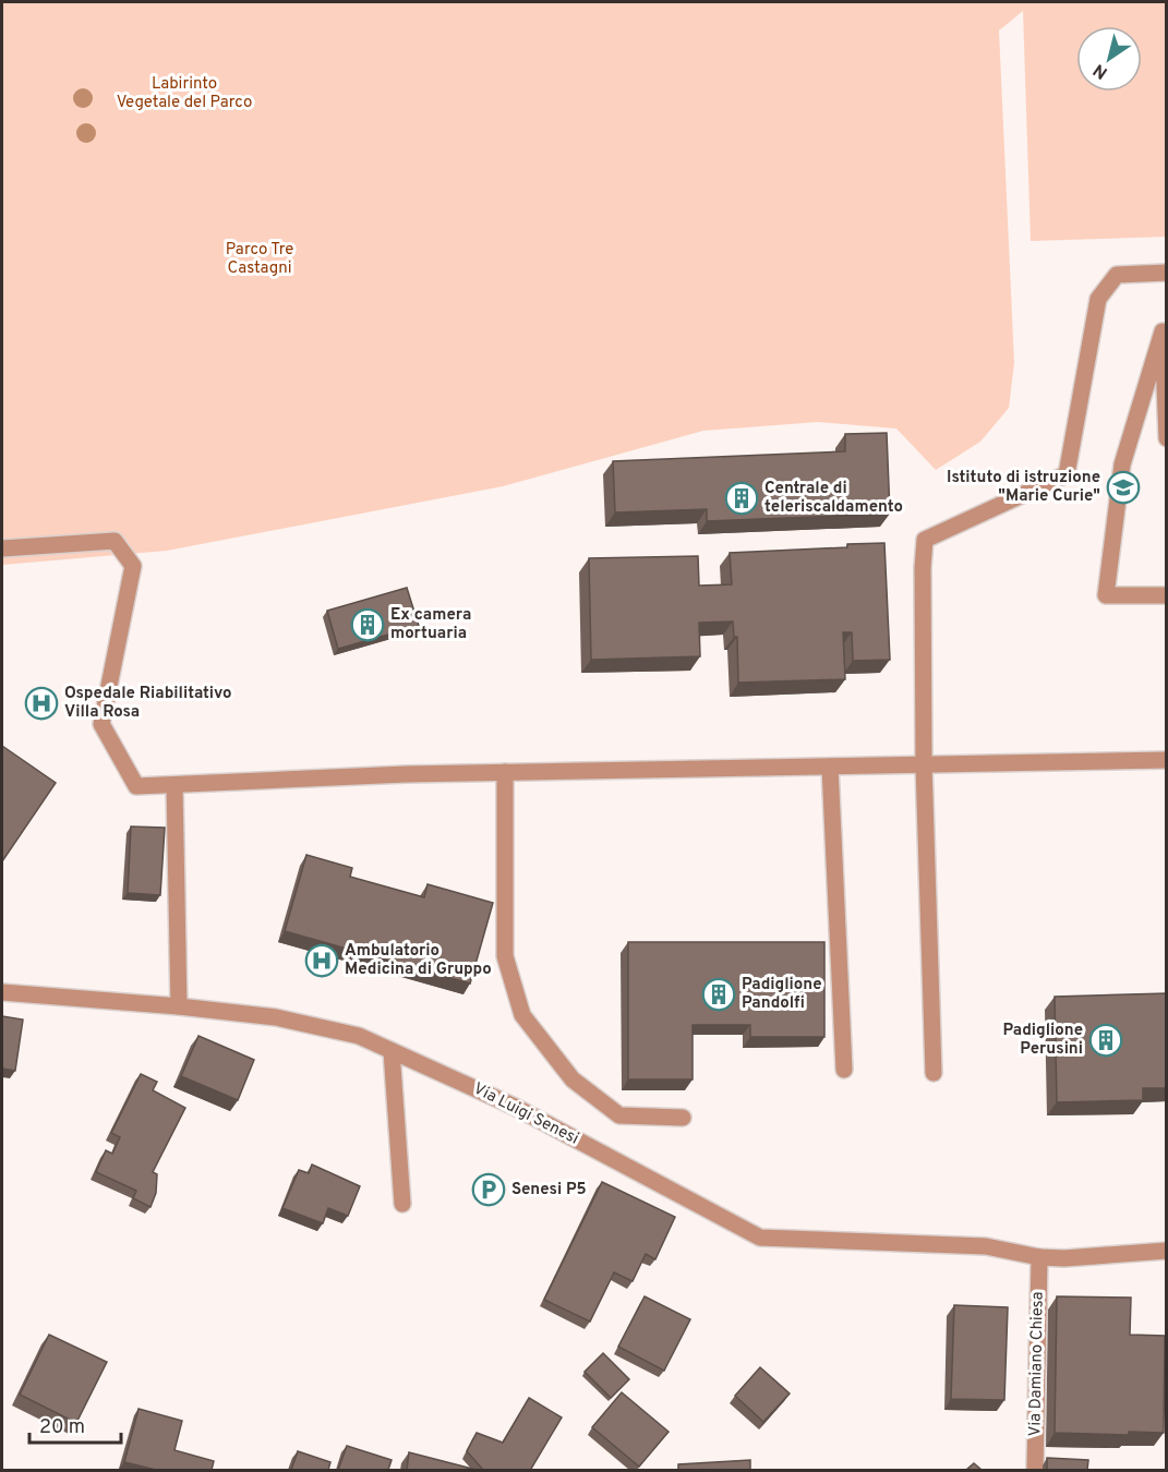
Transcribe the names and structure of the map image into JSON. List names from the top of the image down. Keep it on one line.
{"streets":{"street":["Via Luigi Senesi","Via Damiano Chiesa"]},"crossings":[["Via Luigi Senesi","Via Damiano Chiesa"]],"parks":["Labirinto Vegetale del Parco","Parco Tre Castagni"],"places":{"school or university":["Istituto di istruzione \"Marie Curie\""],"building":["Centrale di teleriscaldamento","Ex camera mortuaria","Padiglione Pandolfi","Padiglione Perusini"],"hospital":["Ospedale Riabilitativo Villa Rosa","Ambulatorio Medicina di Gruppo"],"parking":["Senesi P5"]},"scale_bar":"20 m","north":"bottom left"}
